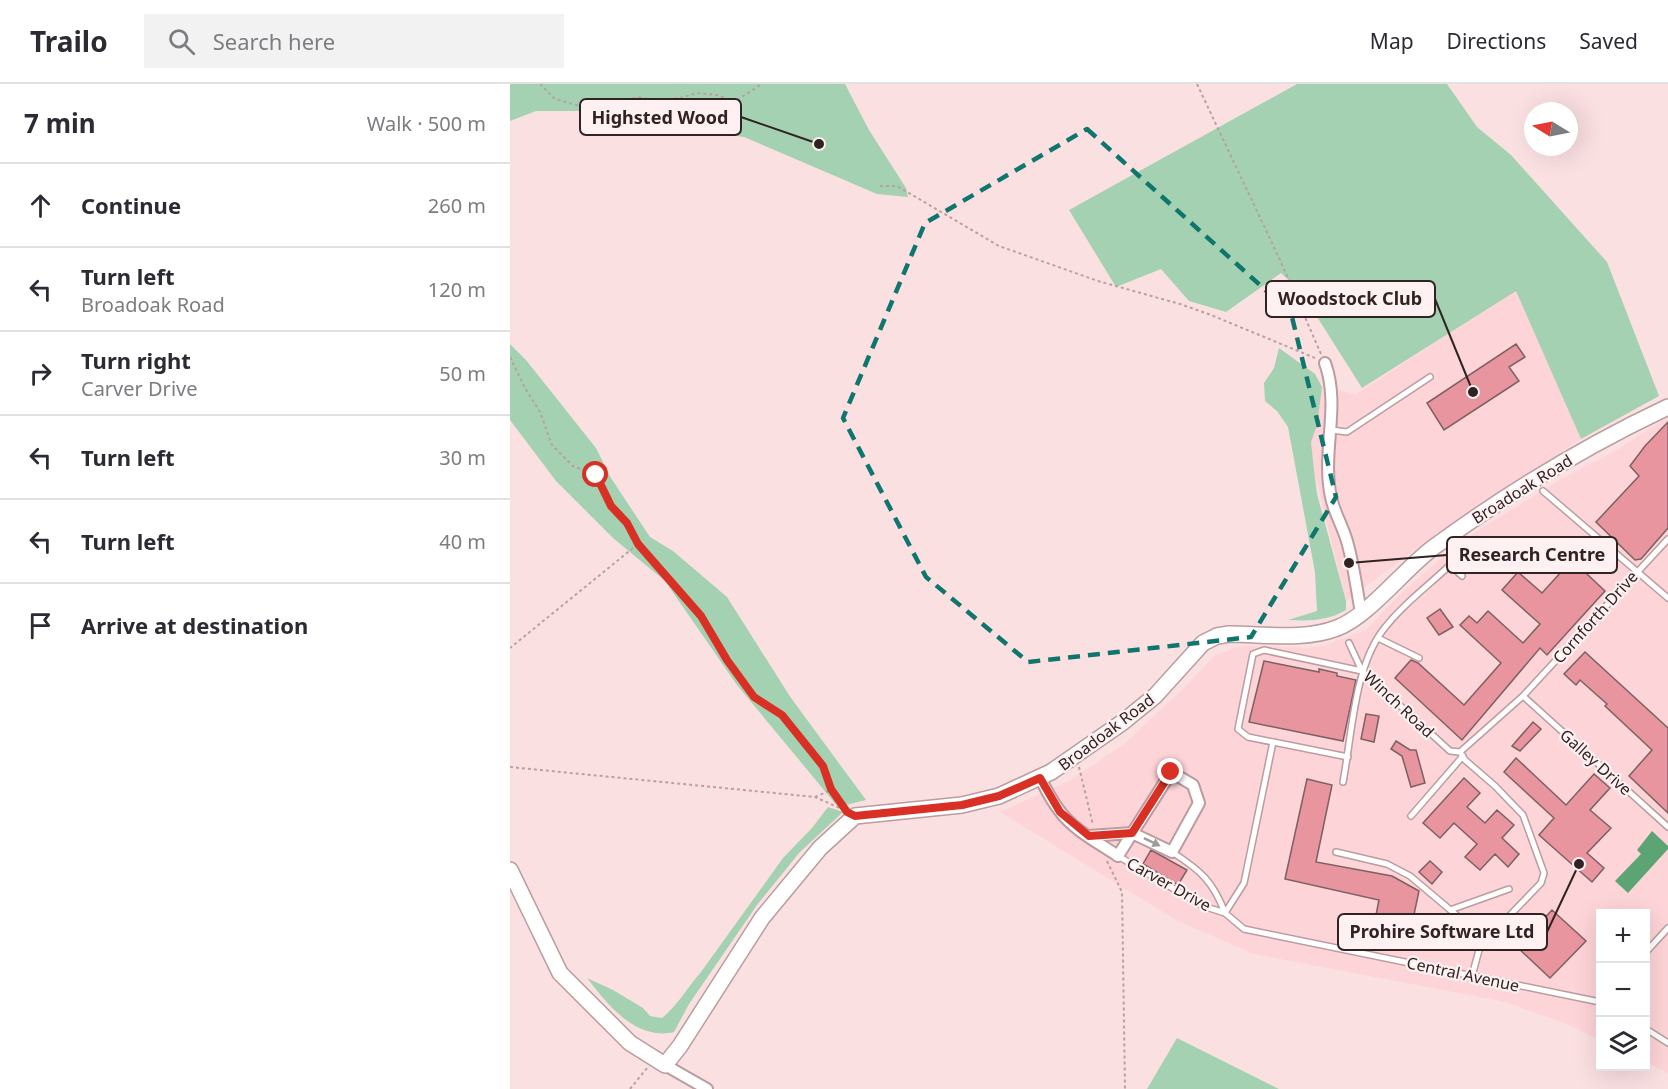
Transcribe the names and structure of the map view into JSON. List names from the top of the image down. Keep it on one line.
{"streets":{"street":["Broadoak Road","Carver Drive"],"lane":["Cornforth Drive","Winch Road","Galley Drive","Central Avenue"]},"crossings":[["Broadoak Road","Carver Drive"],["Cornforth Drive","Winch Road"],["Cornforth Drive","Galley Drive"],["Carver Drive","Central Avenue"]],"places":["Highsted Wood","Woodstock Club","Research Centre","Prohire Software Ltd"],"north":"left","page":{"header":"Trailo","search":"Search here","nav":["Map","Directions","Saved"],"heading":["7 min","Walk · 500 m"],"list":[["Continue","260 m"],["Turn left","Broadoak Road","120 m"],["Turn right","Carver Drive","50 m"],["Turn left","30 m"],["Turn left","40 m"],"Arrive at destination"],"map_buttons":["+","−"]}}
